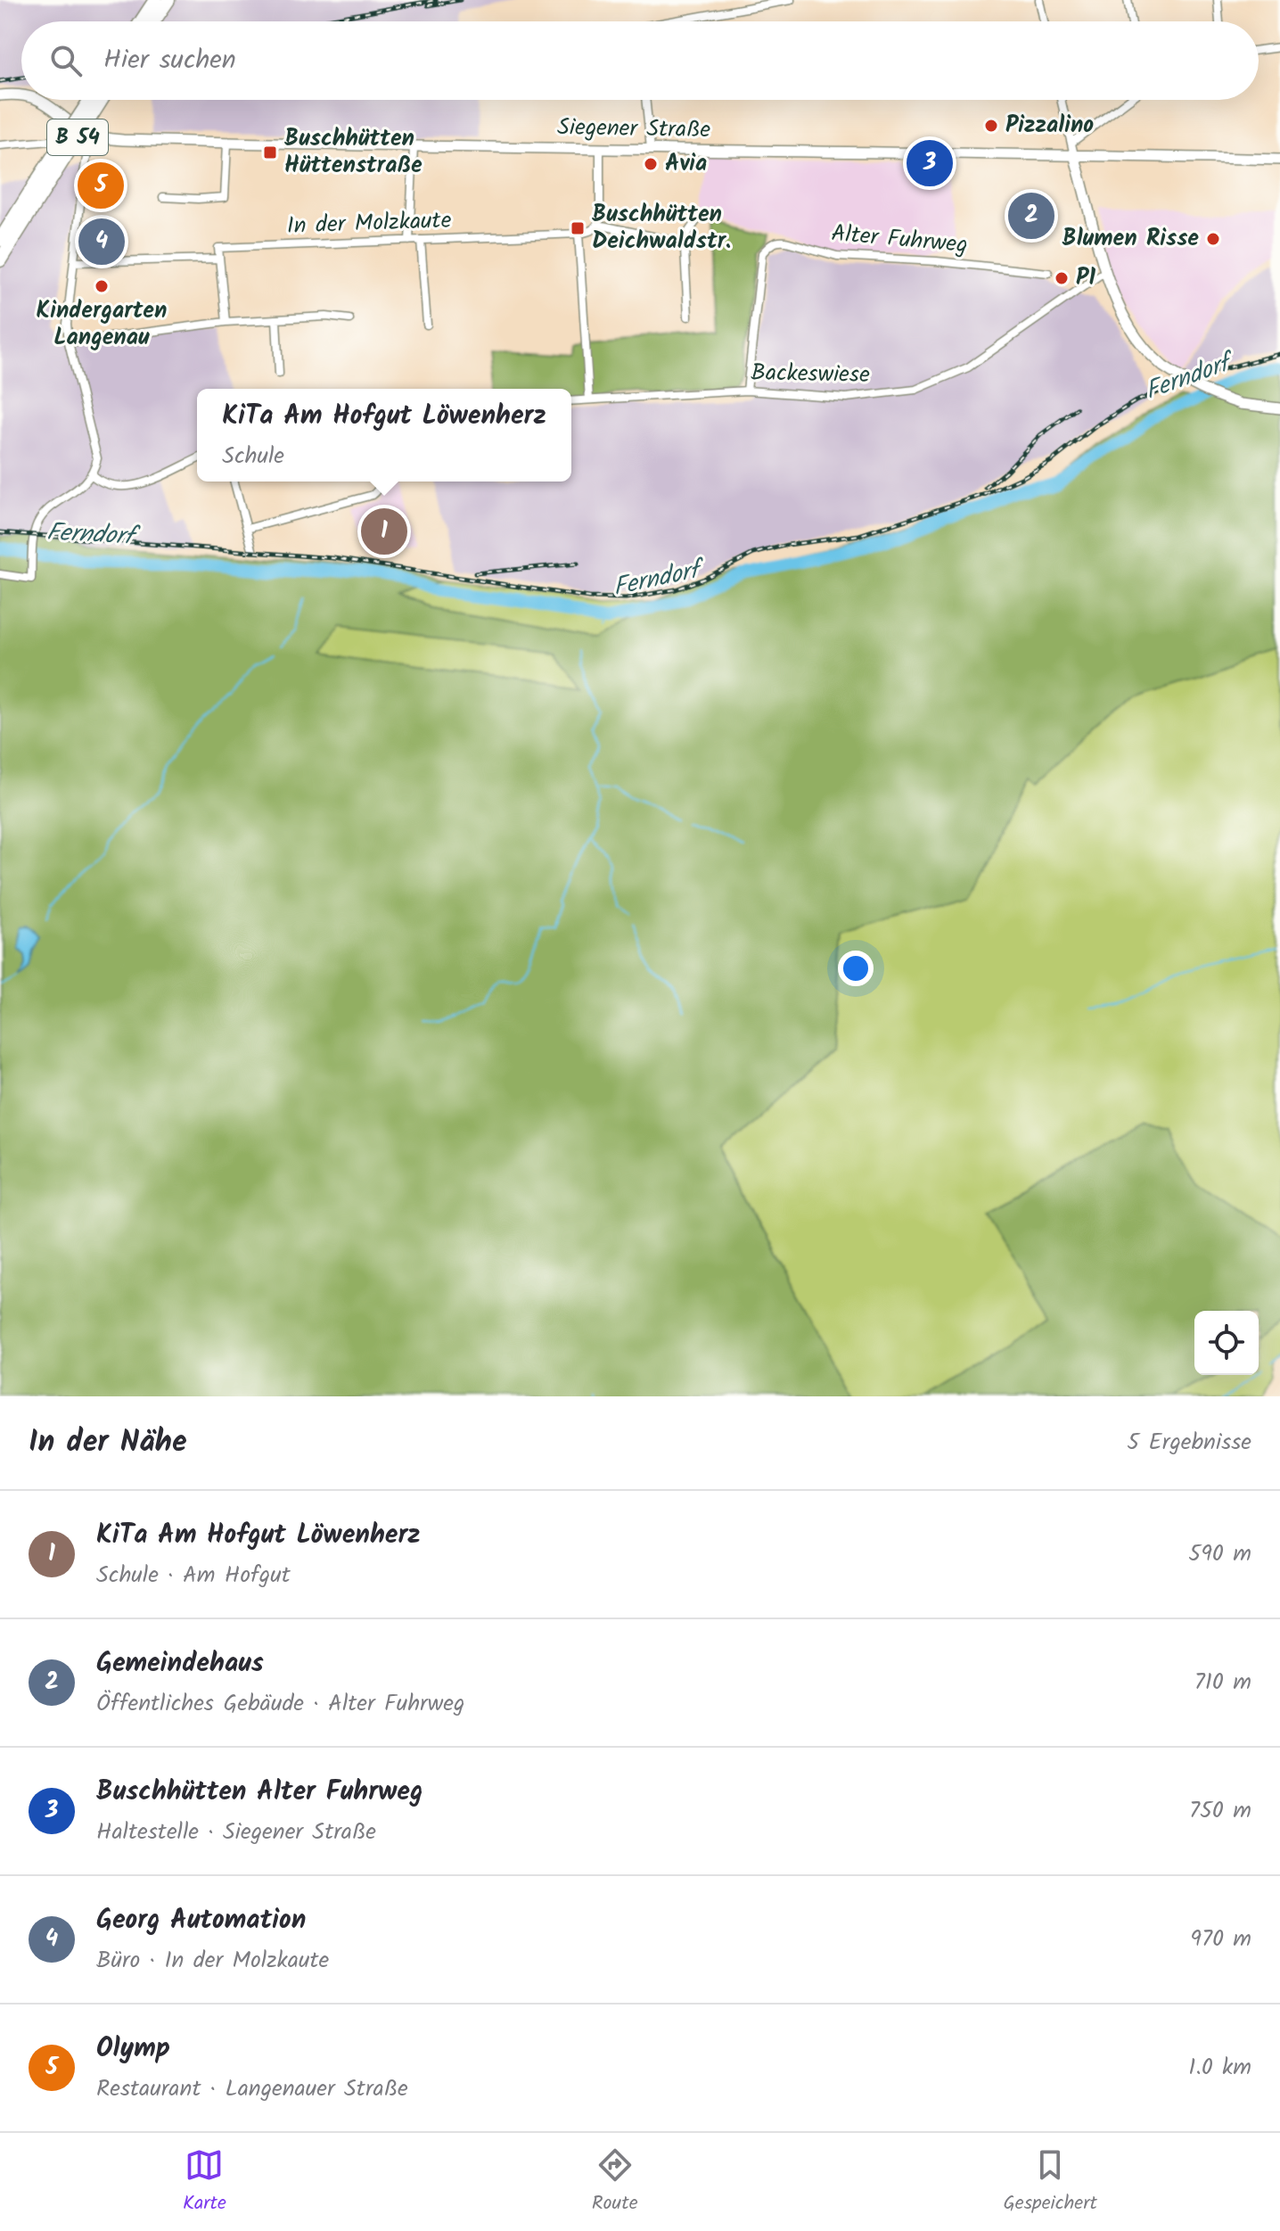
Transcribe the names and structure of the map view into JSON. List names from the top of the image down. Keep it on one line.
{"streets":{"highway":["B 54"],"main road":["Siegener Straße"],"street":["In der Molzkaute","Alter Fuhrweg","Backeswiese"]},"crossings":[["Alter Fuhrweg","Backeswiese"]],"water":["Ferndorf"],"places":{"other":["Pizzalino","Avia","Blumen Risse","P1","Kindergarten Langenau"],"transit":["Buschhütten Hüttenstraße","Buschhütten Deichwaldstr."]},"page":{"search":"Hier suchen","pins":["3","5","2","4","1"],"popup":["KiTa Am Hofgut Löwenherz","Schule"],"heading":["In der Nähe","5 Ergebnisse"],"list":[{"mark":"1","name":"KiTa Am Hofgut Löwenherz","note":"Schule · Am Hofgut","value":"590 m"},{"mark":"2","name":"Gemeindehaus","note":"Öffentliches Gebäude · Alter Fuhrweg","value":"710 m"},{"mark":"3","name":"Buschhütten Alter Fuhrweg","note":"Haltestelle · Siegener Straße","value":"750 m"},{"mark":"4","name":"Georg Automation","note":"Büro · In der Molzkaute","value":"970 m"},{"mark":"5","name":"Olymp","note":"Restaurant · Langenauer Straße","value":"1.0 km"}],"nav":["Karte","Route","Gespeichert"]}}
